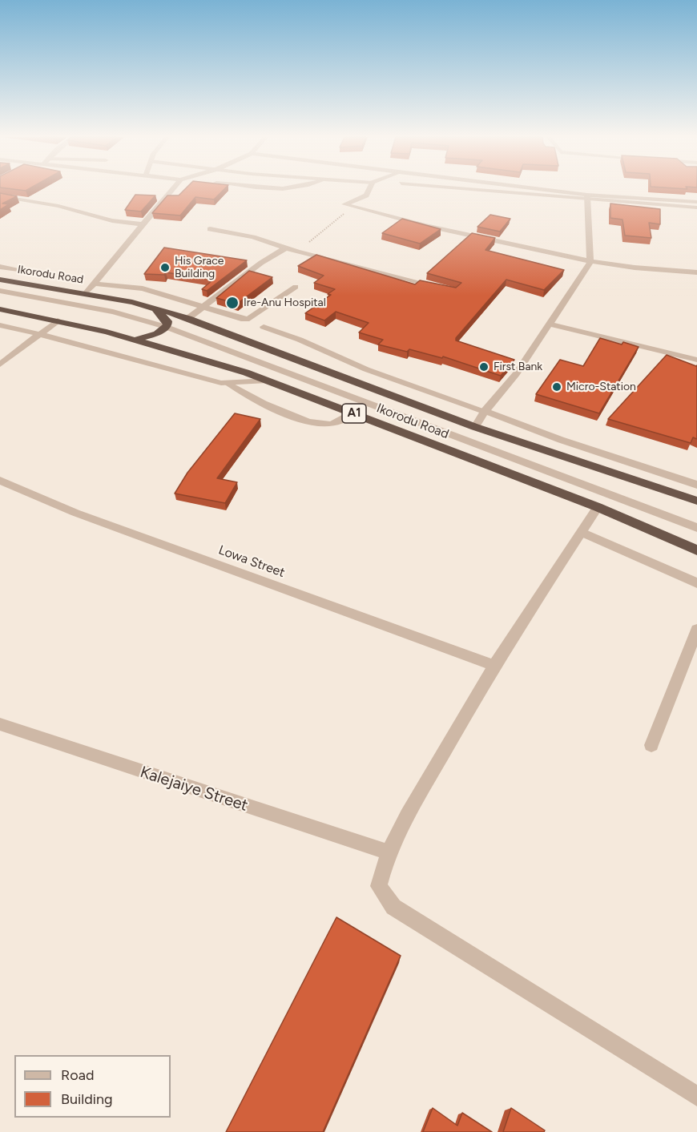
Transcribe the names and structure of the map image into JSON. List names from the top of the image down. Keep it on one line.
{"streets":{"highway":["Ikorodu Road","A1"],"street":["Lowa Street","Kalejaiye Street"]},"places":["His Grace Building","Ire-Anu Hospital","First Bank","Micro-Station"],"legend":["Road","Building"]}
